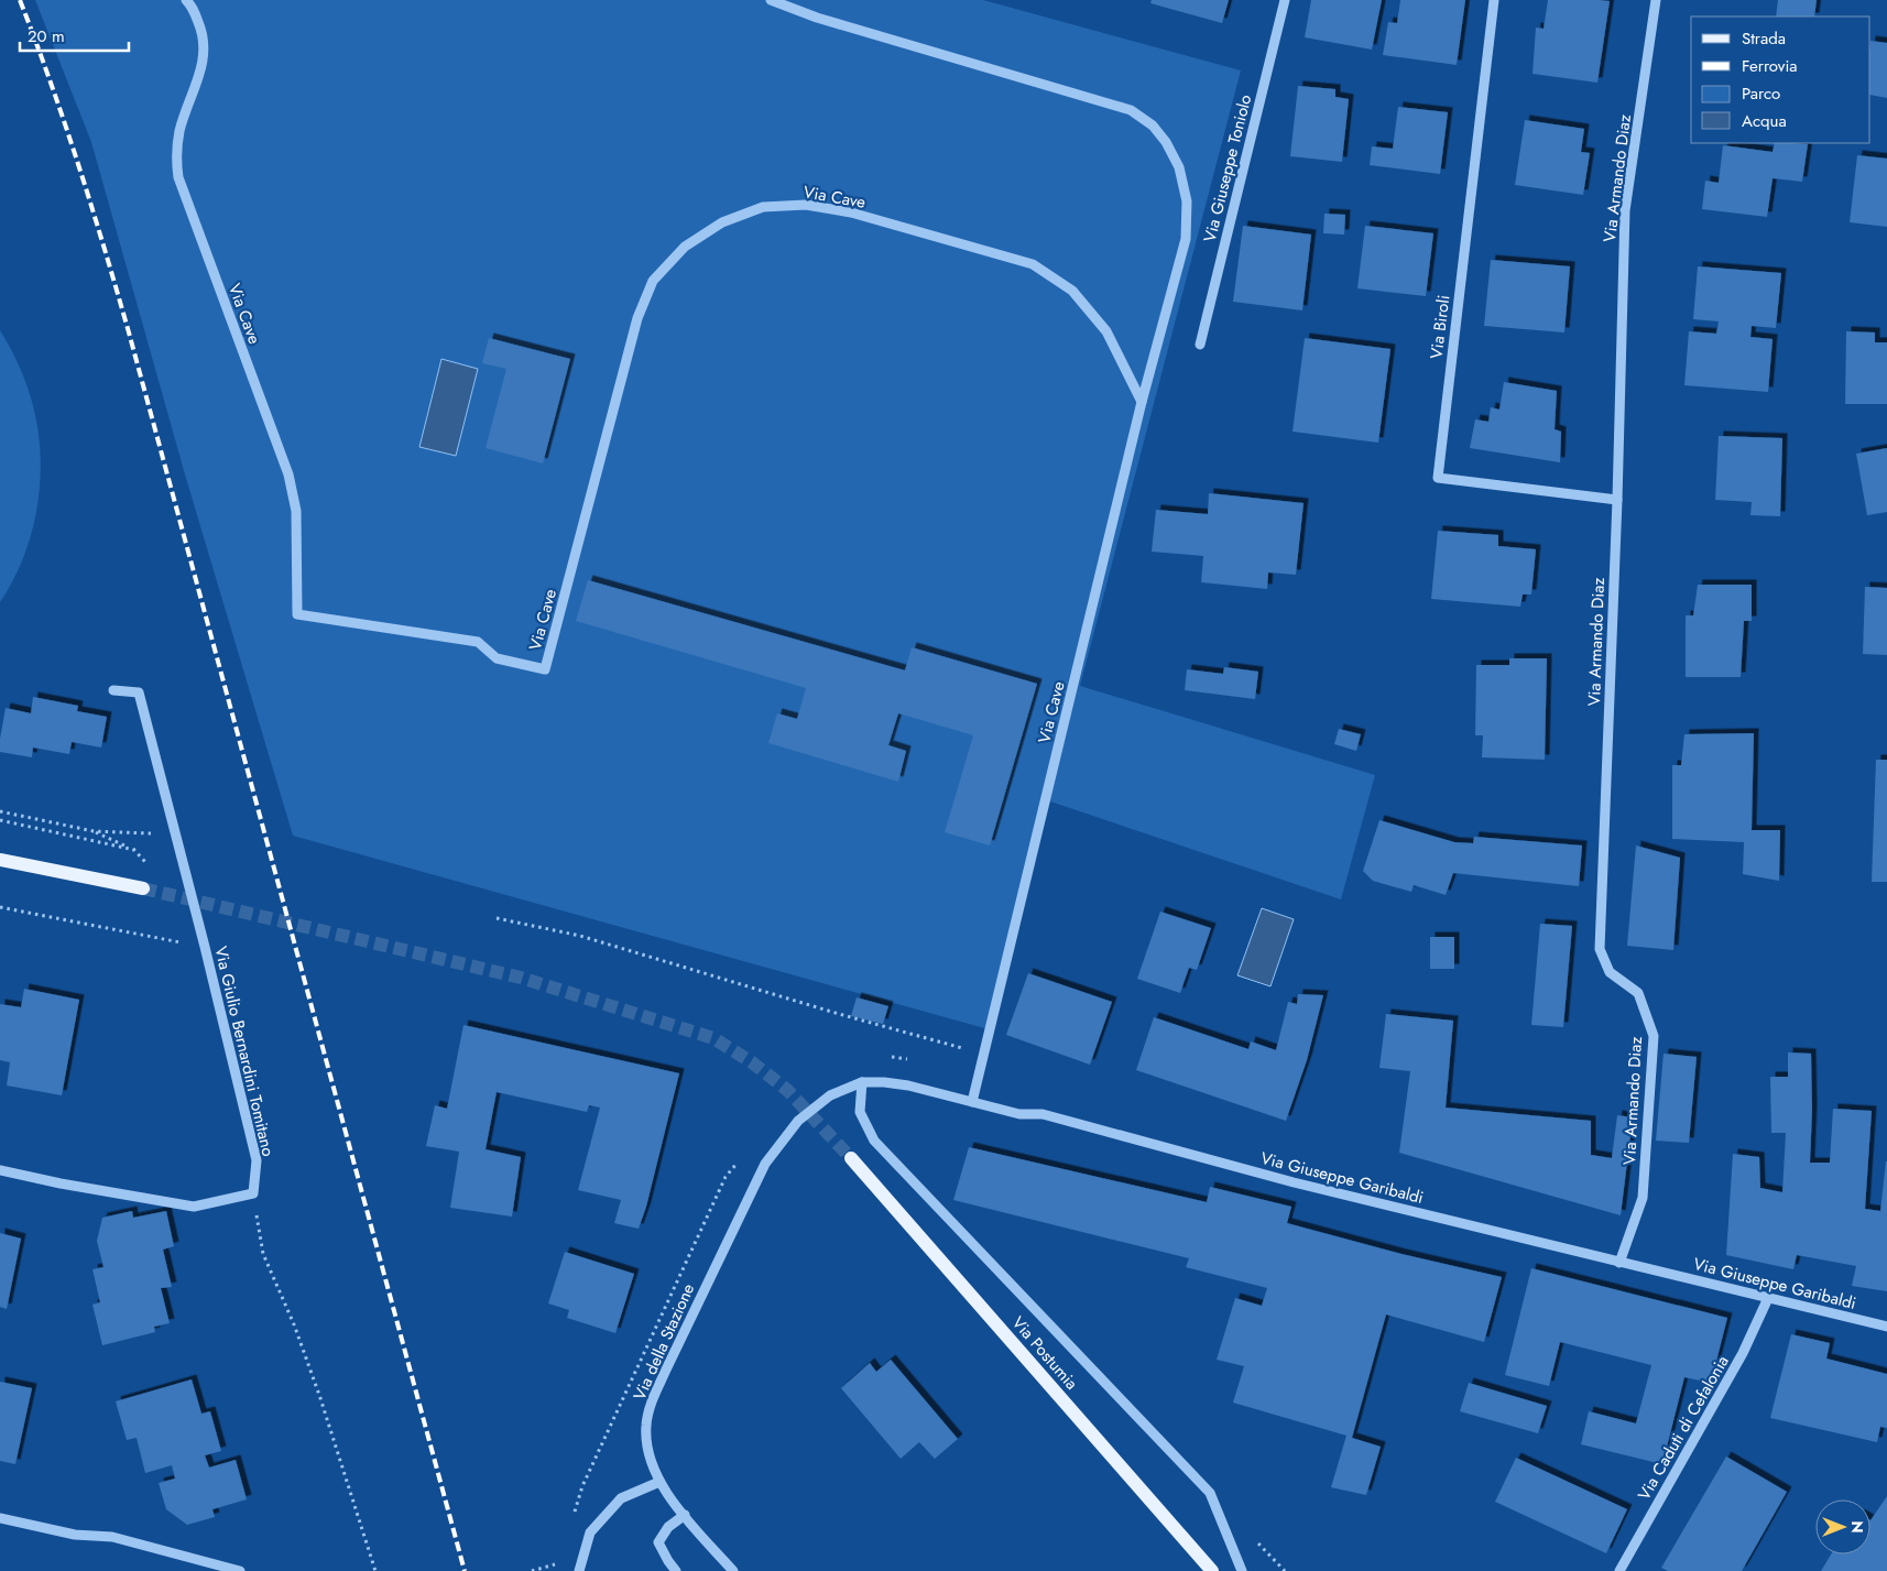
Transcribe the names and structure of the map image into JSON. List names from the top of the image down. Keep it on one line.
{"streets":{"main road":["Via Postumia"],"street":["Via Giuseppe Toniolo","Via Armando Diaz","Via Cave","Via Biroli","Via Giulio Bernardini Tomitano","Via Giuseppe Garibaldi","Via della Stazione","Via Caduti di Cefalonia"]},"crossings":[["Via Armando Diaz","Via Biroli"],["Via Armando Diaz","Via Giuseppe Garibaldi"],["Via Cave","Via Giuseppe Garibaldi"],["Via Giuseppe Garibaldi","Via della Stazione"],["Via Giuseppe Garibaldi","Via Caduti di Cefalonia"]],"legend":["Strada","Ferrovia","Parco","Acqua"],"scale_bar":"20 m","north":"right"}
